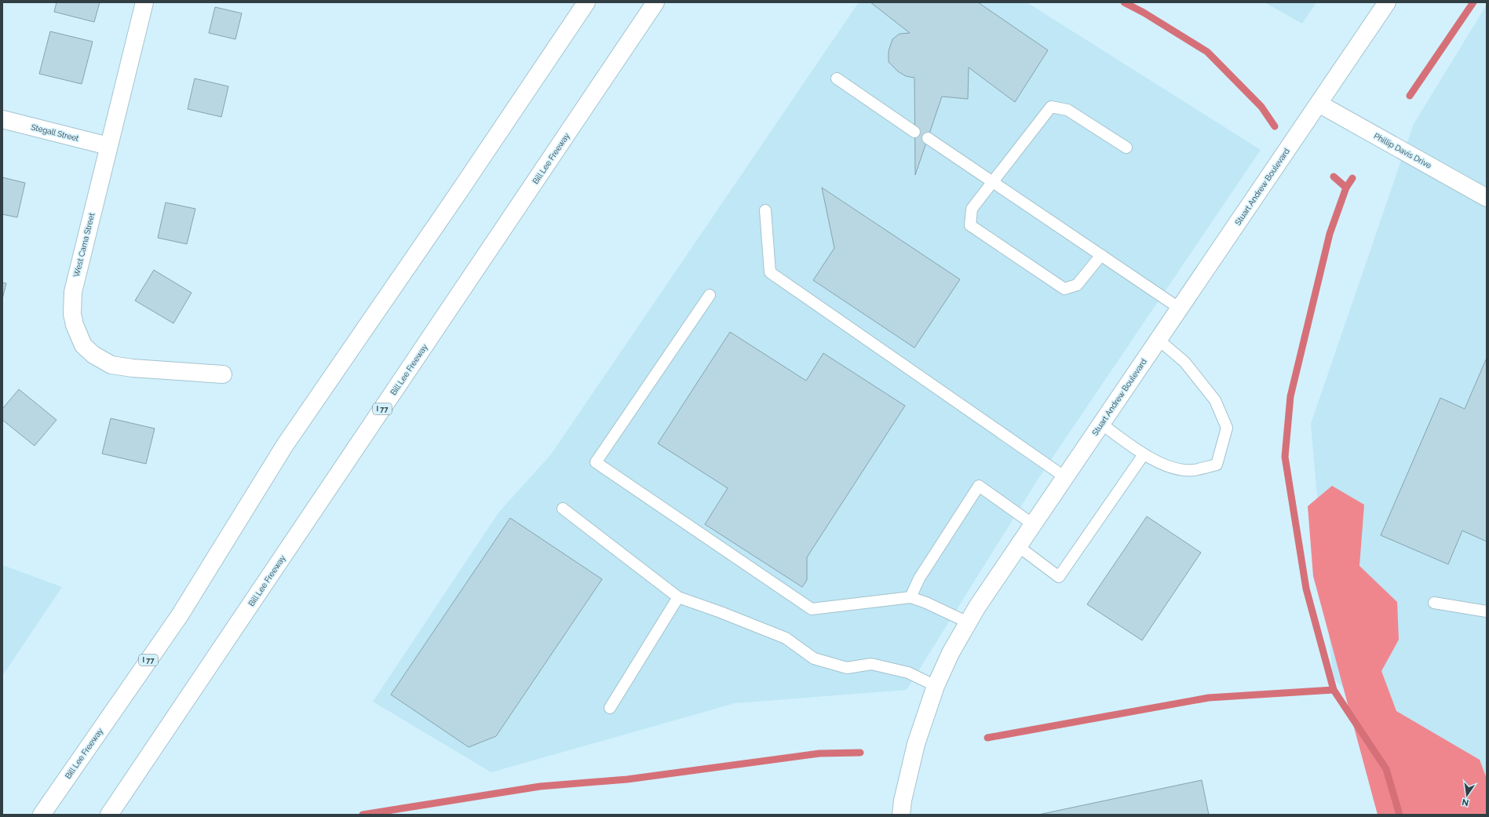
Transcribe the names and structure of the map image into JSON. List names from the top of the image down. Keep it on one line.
{"streets":{"main road":["Stegall Street","Phillip Davis Drive","Bill Lee Freeway","Stuart Andrew Boulevard","West Cama Street","I 77"]},"crossings":[["Stegall Street","West Cama Street"],["Phillip Davis Drive","Stuart Andrew Boulevard"]],"north":"bottom"}
